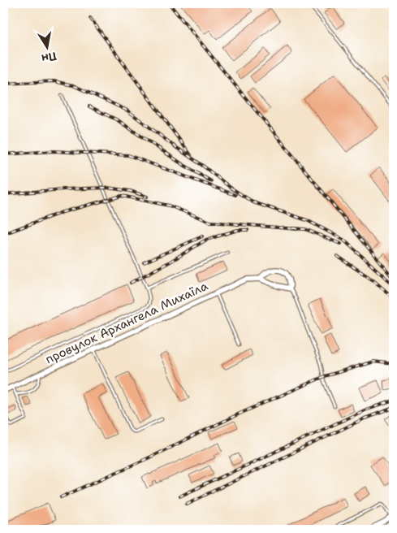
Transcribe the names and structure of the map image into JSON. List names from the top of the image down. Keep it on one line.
{"streets":{"street":["провулок Архангела Михаїла"]},"north":"bottom"}
